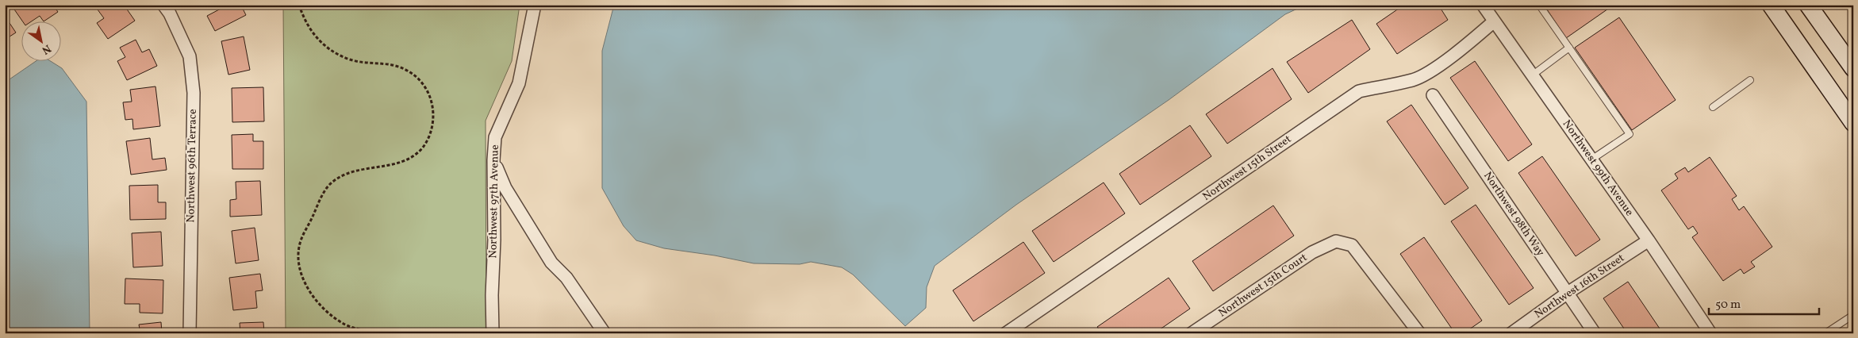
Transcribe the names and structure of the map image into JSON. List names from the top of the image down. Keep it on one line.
{"streets":{"street":["Northwest 96th Terrace","Northwest 15th Street","Northwest 99th Avenue","Northwest 97th Avenue","Northwest 98th Way","Northwest 15th Court","Northwest 16th Street"]},"crossings":[["Northwest 15th Street","Northwest 99th Avenue"],["Northwest 99th Avenue","Northwest 16th Street"],["Northwest 98th Way","Northwest 16th Street"]],"scale_bar":"50 m","north":"bottom right"}
